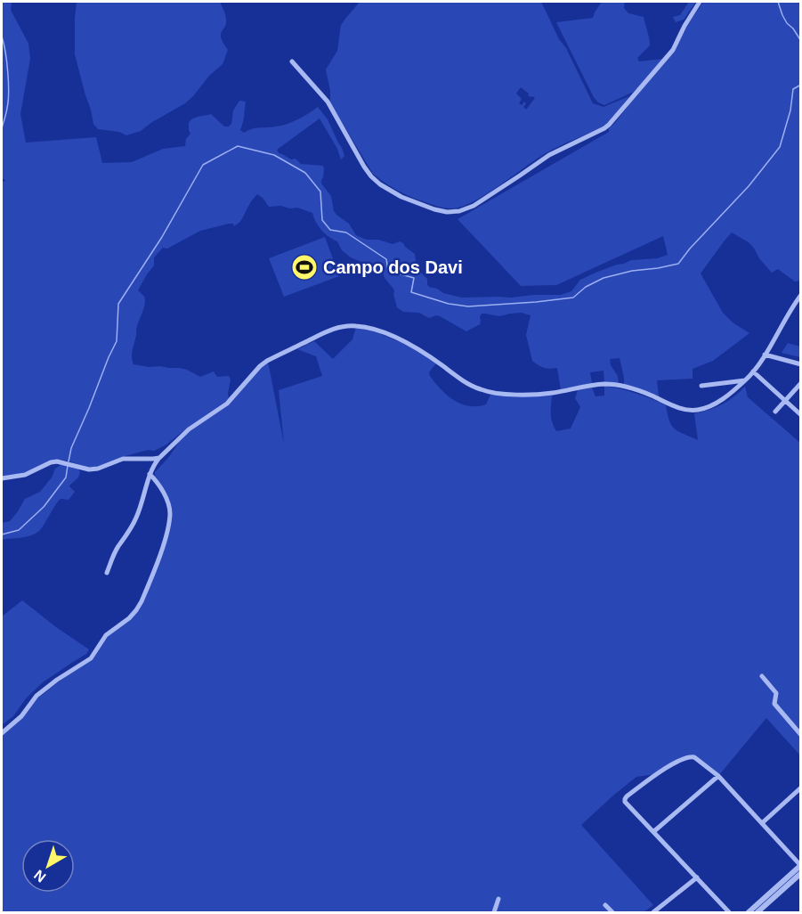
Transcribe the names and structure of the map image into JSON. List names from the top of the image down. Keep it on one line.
{"places":{"sports":["Campo dos Davi"]},"north":"bottom left"}
